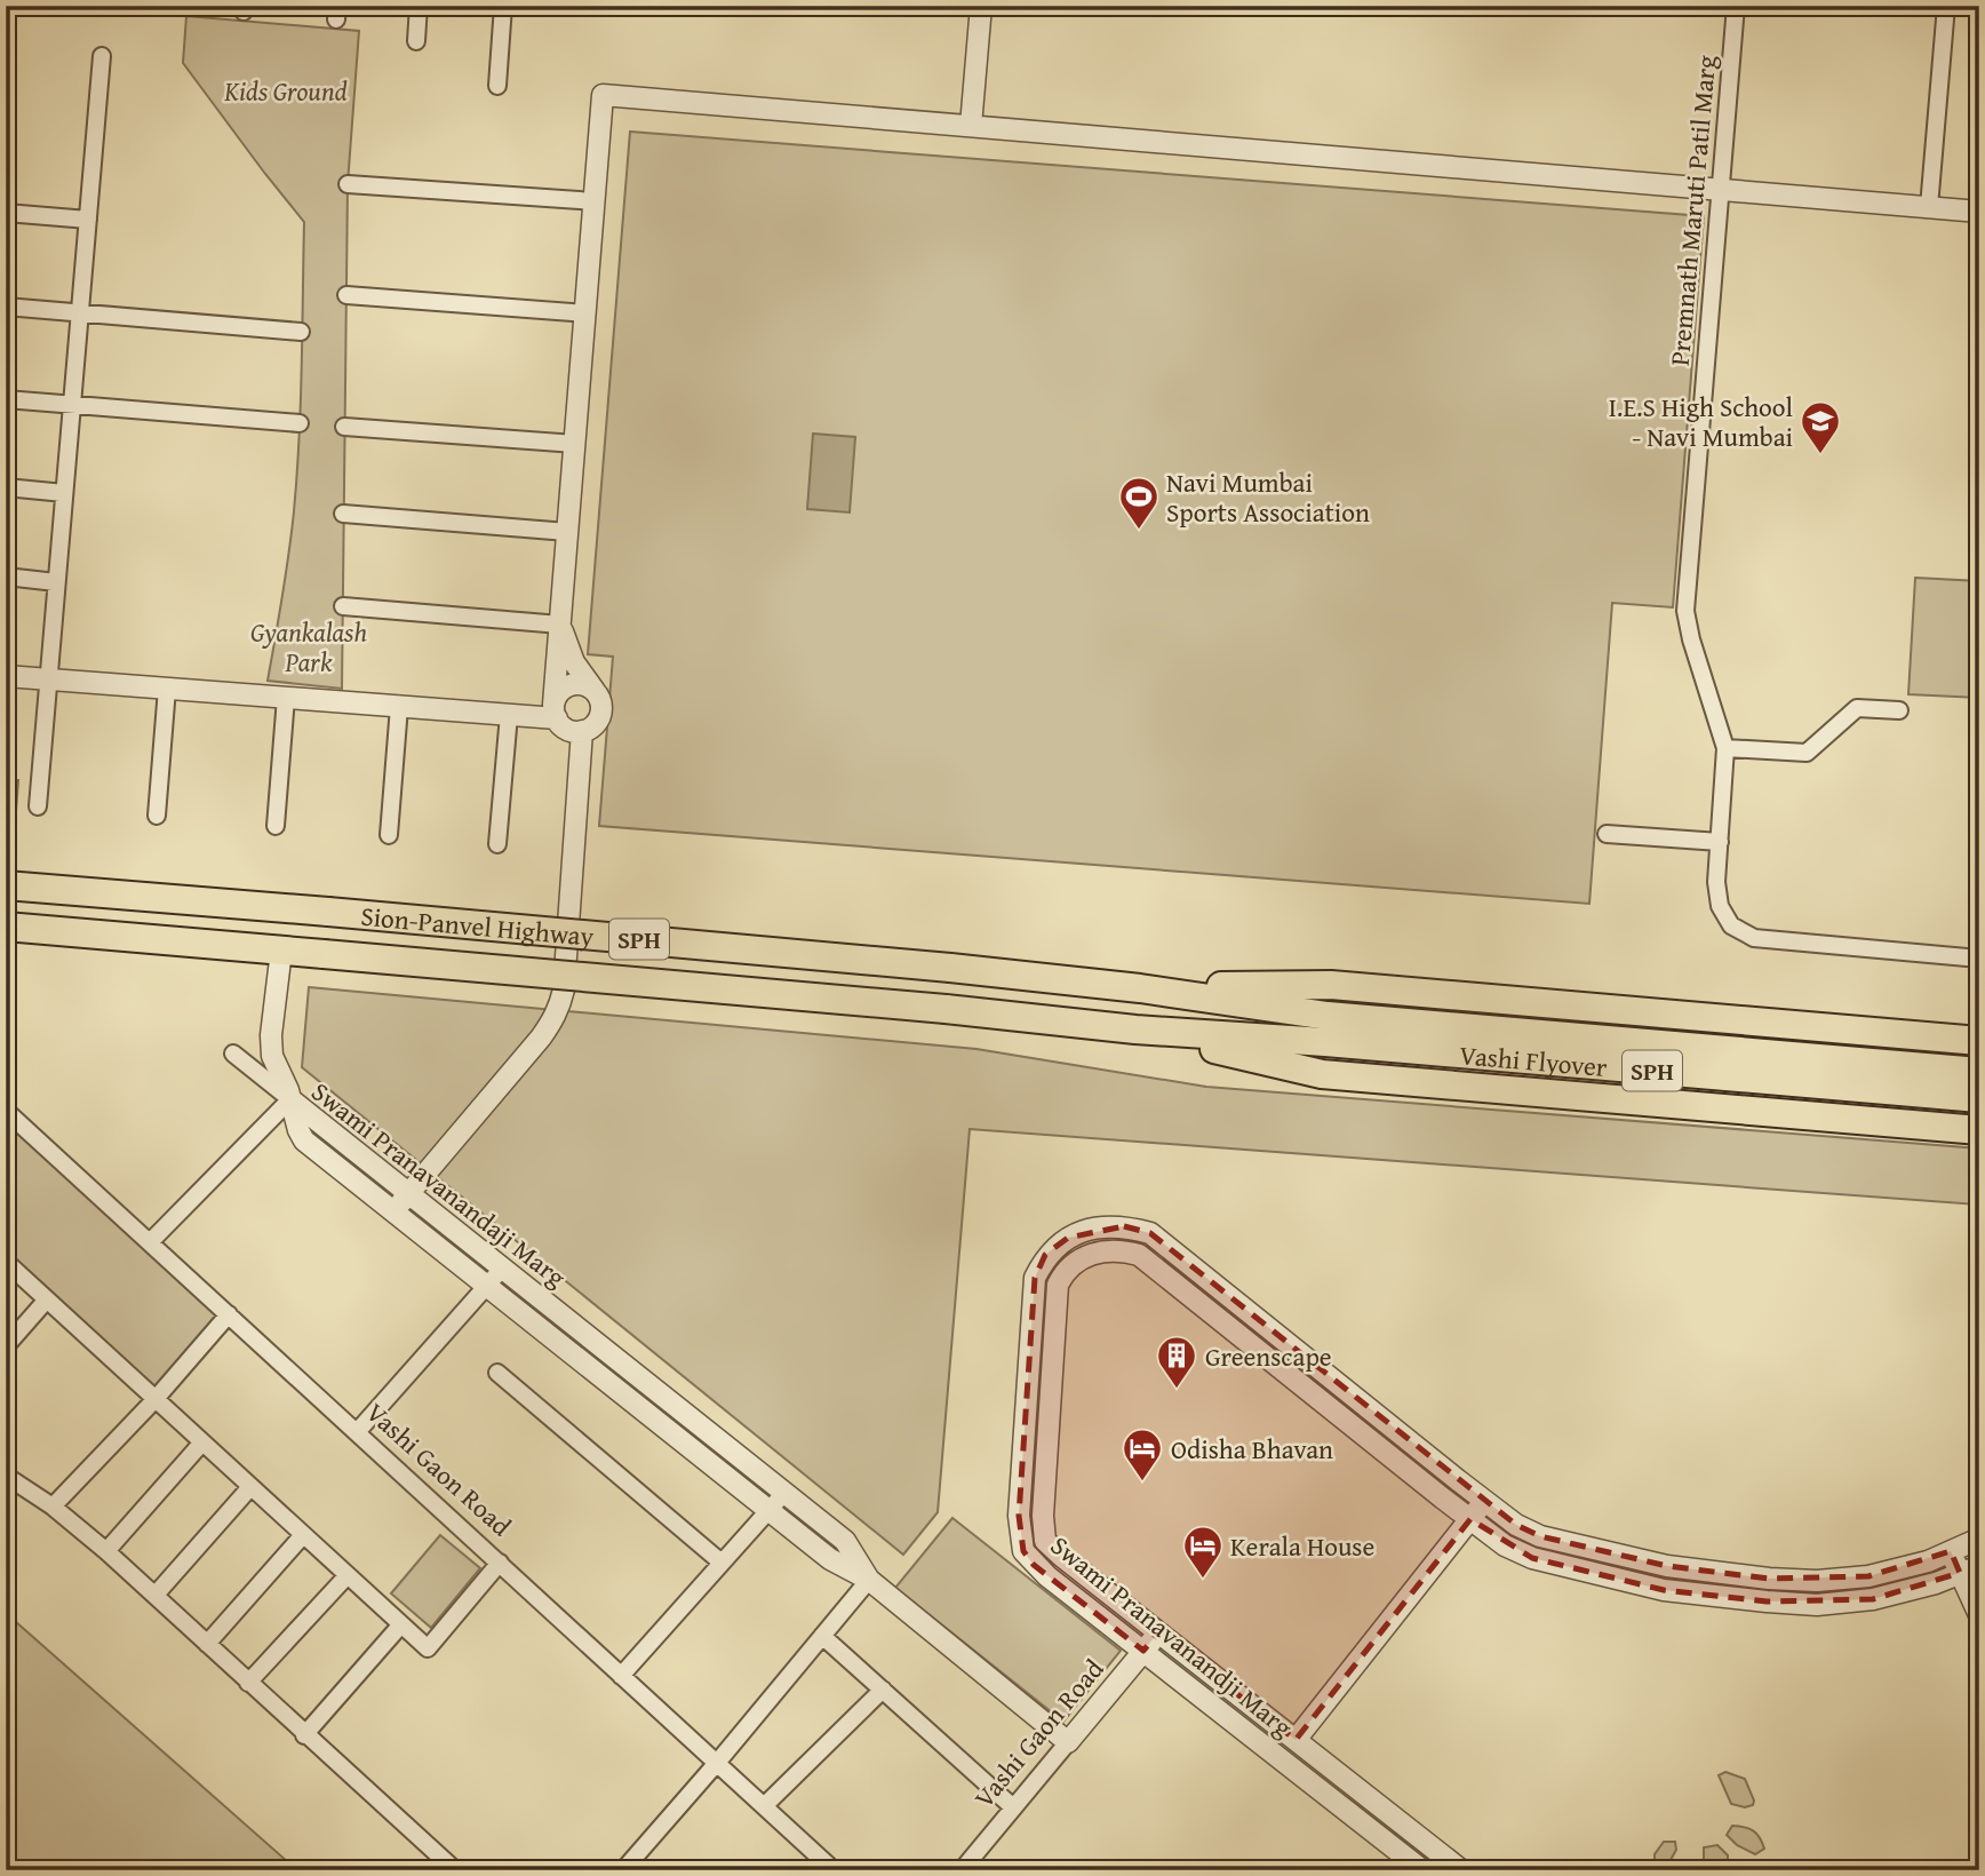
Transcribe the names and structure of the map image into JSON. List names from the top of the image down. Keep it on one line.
{"streets":{"highway":["Sion-Panvel Highway","SPH","Vashi Flyover"],"street":["Premnath Maruti Patil Marg","Swami Pranavanandaji Marg","Vashi Gaon Road","Swami Pranavanandji Marg"]},"crossings":[["Sion-Panvel Highway","Vashi Flyover"],["Swami Pranavanandaji Marg","Vashi Gaon Road"],["Vashi Gaon Road","Swami Pranavanandji Marg"]],"parks":["Kids Ground","Gyankalash Park"],"places":{"school or university":["I.E.S High School - Navi Mumbai"],"sports":["Navi Mumbai Sports Association"],"building":["Greenscape"],"hotel":["Odisha Bhavan","Kerala House"]}}
